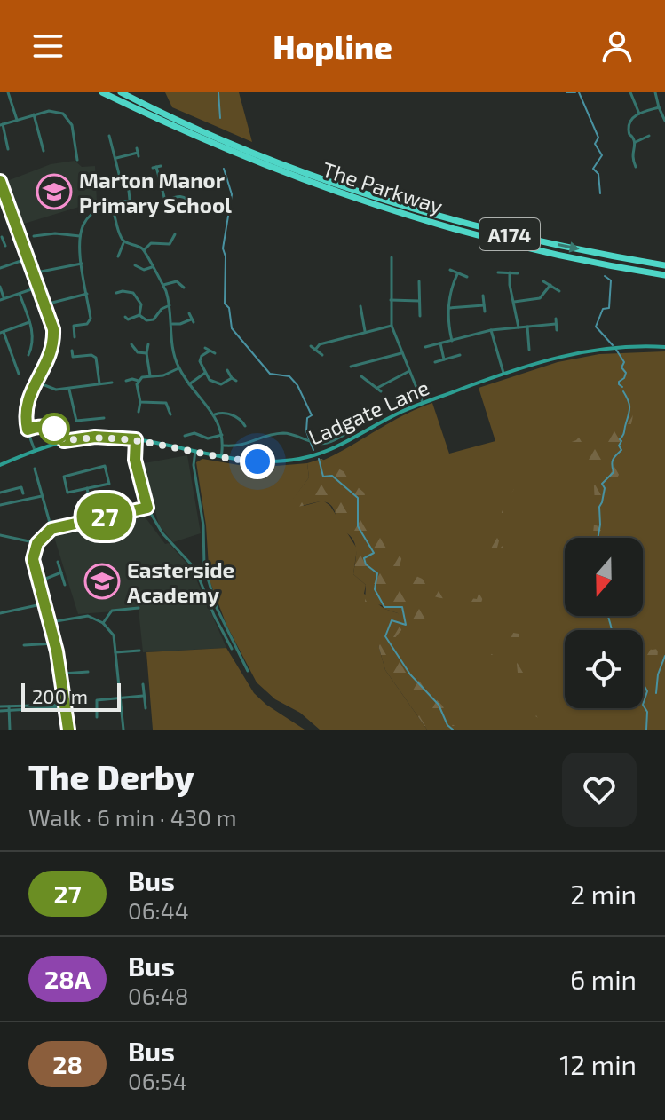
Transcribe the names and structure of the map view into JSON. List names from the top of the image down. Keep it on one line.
{"streets":{"highway":["The Parkway","A174"],"main road":["Ladgate Lane"]},"places":{"school or university":["Marton Manor Primary School","Easterside Academy"]},"lines":["bus line 27"],"scale_bar":"200 m","north":"bottom","page":{"header":"Hopline","on_map":"27","scale":"200 m","heading":["The Derby","Walk · 6 min · 430 m"],"list":[{"mark":"27","name":"Bus","note":"06:44","value":"2 min"},{"mark":"28A","name":"Bus","note":"06:48","value":"6 min"},{"mark":"28","name":"Bus","note":"06:54","value":"12 min"}]}}
